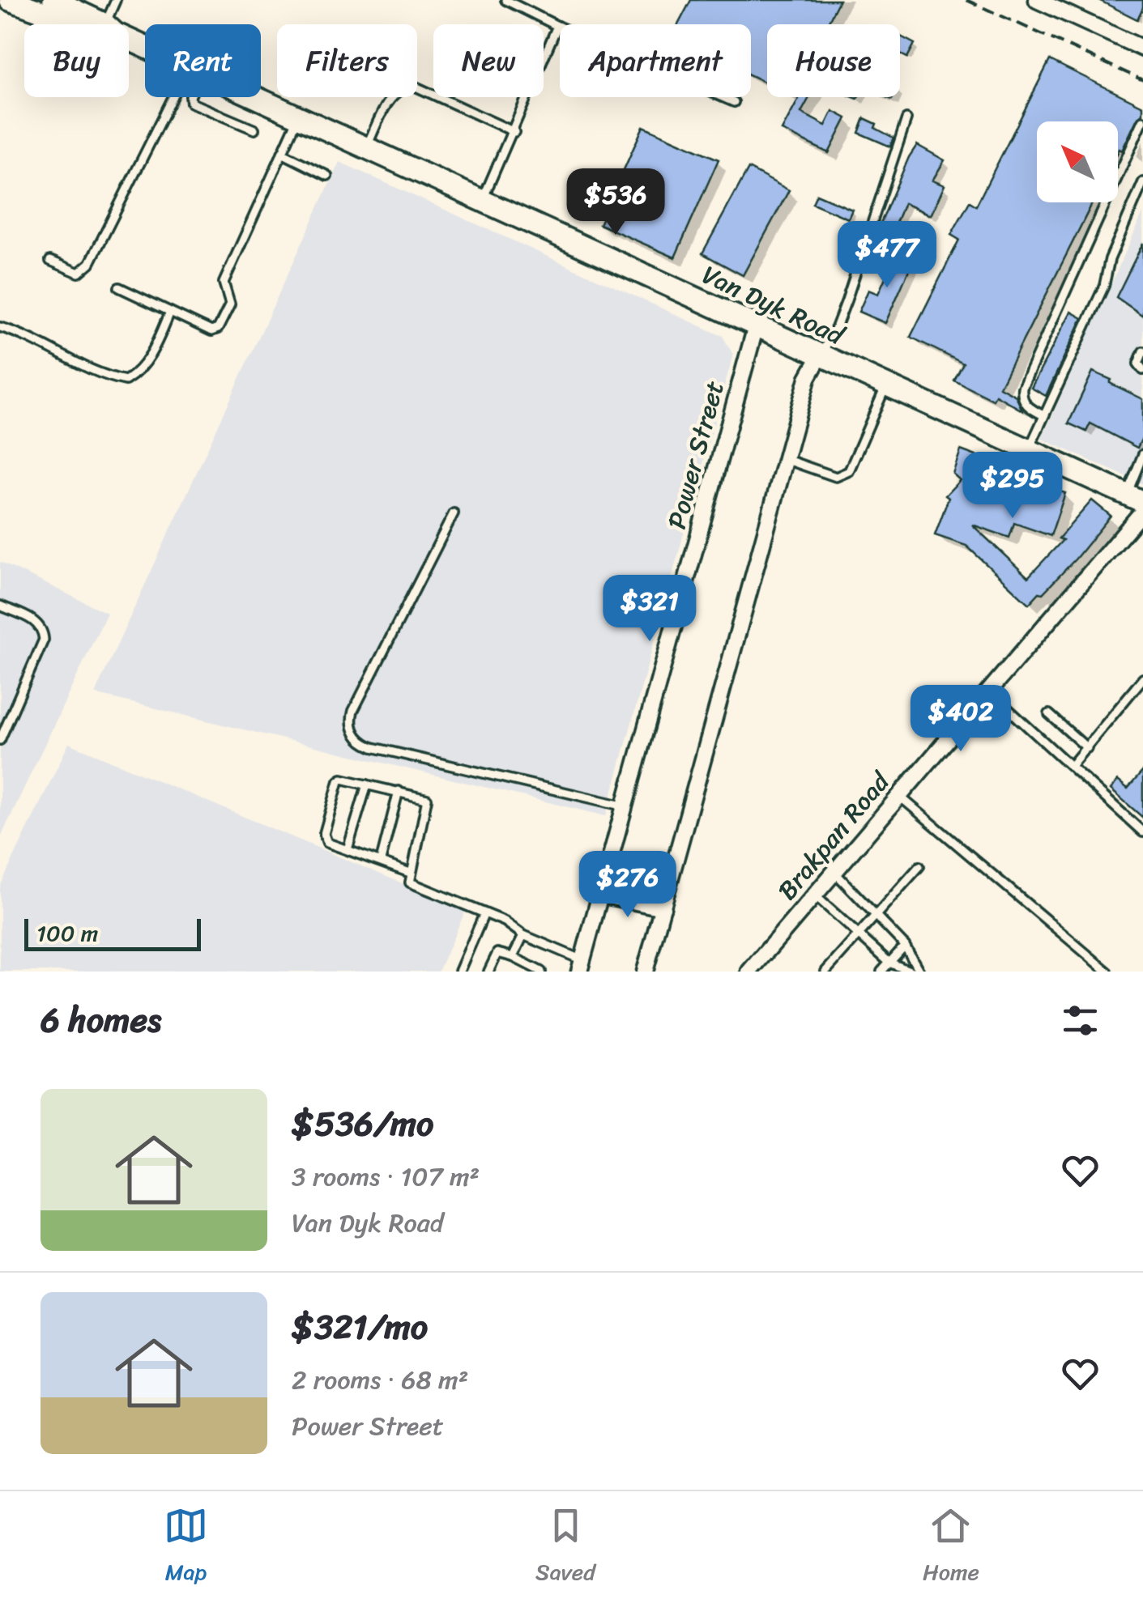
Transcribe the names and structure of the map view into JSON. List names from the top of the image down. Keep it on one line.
{"streets":{"main road":["Van Dyk Road"],"street":["Power Street","Brakpan Road"]},"crossings":[["Van Dyk Road","Power Street"]],"scale_bar":"100 m","north":"top left","page":{"chip":["Buy","Rent","Filters","New","Apartment","House"],"price":["$536","$477","$295","$321","$402","$276"],"scale":"100 m","heading":"6 homes","list":[{"name":"$536/mo","note":"3 rooms · 107 m² · Van Dyk Road"},{"name":"$321/mo","note":"2 rooms · 68 m² · Power Street"}],"tabs":["Map","Saved","Home"]}}
